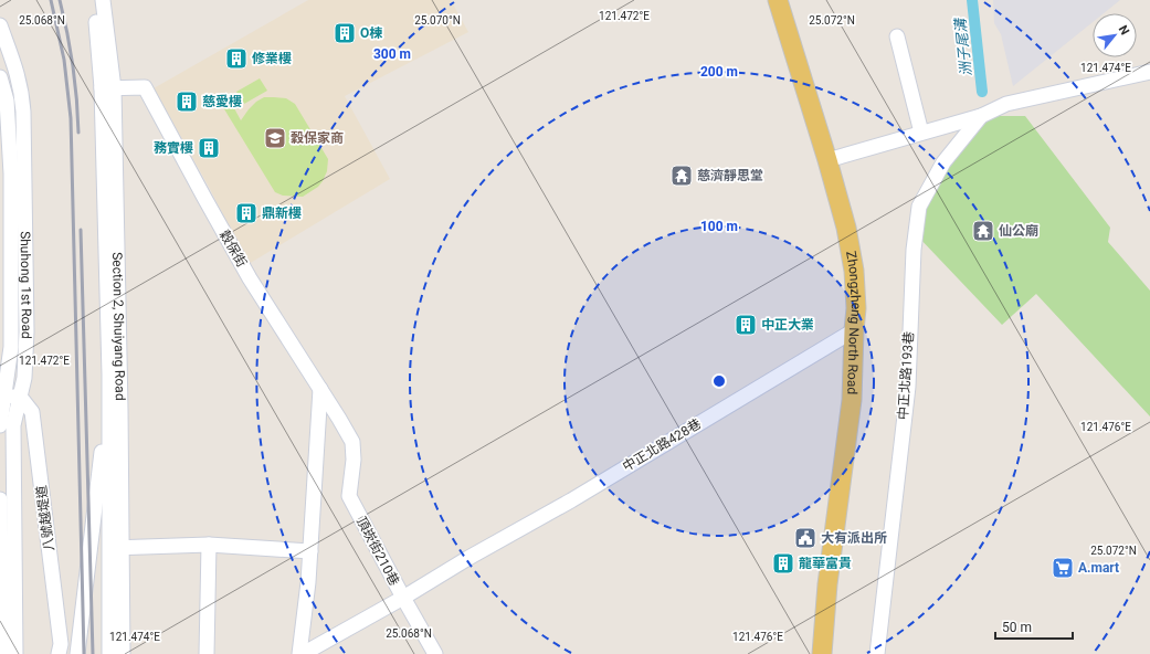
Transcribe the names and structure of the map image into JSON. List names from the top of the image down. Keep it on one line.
{"streets":{"main road":["Zhongzheng North Road"],"street":["穀保街","Shuhong 1st Road","Section 2, Shuiyang Road","中正北路193巷","中正北路428巷","八號越堤道","頂崁街210巷"]},"crossings":[["穀保街","Section 2, Shuiyang Road"],["穀保街","頂崁街210巷"],["Shuhong 1st Road","八號越堤道"],["Zhongzheng North Road","中正北路428巷"],["Section 2, Shuiyang Road","八號越堤道"],["中正北路428巷","頂崁街210巷"]],"water":["洲子尾溝"],"places":{"building":["O棟","修業樓","慈愛樓","務實樓","鼎新樓","中正大業","龍華富貴"],"school or university":["穀保家商"],"temple":["慈濟靜思堂","仙公廟"],"public building":["大有派出所"],"supermarket":["A.mart"]},"scale_bar":"50 m","north":"top right","coordinates":["121.472°E","25.068°N","25.070°N","25.072°N","121.474°E","121.476°E"],"rings":["300 m","200 m","100 m"]}
